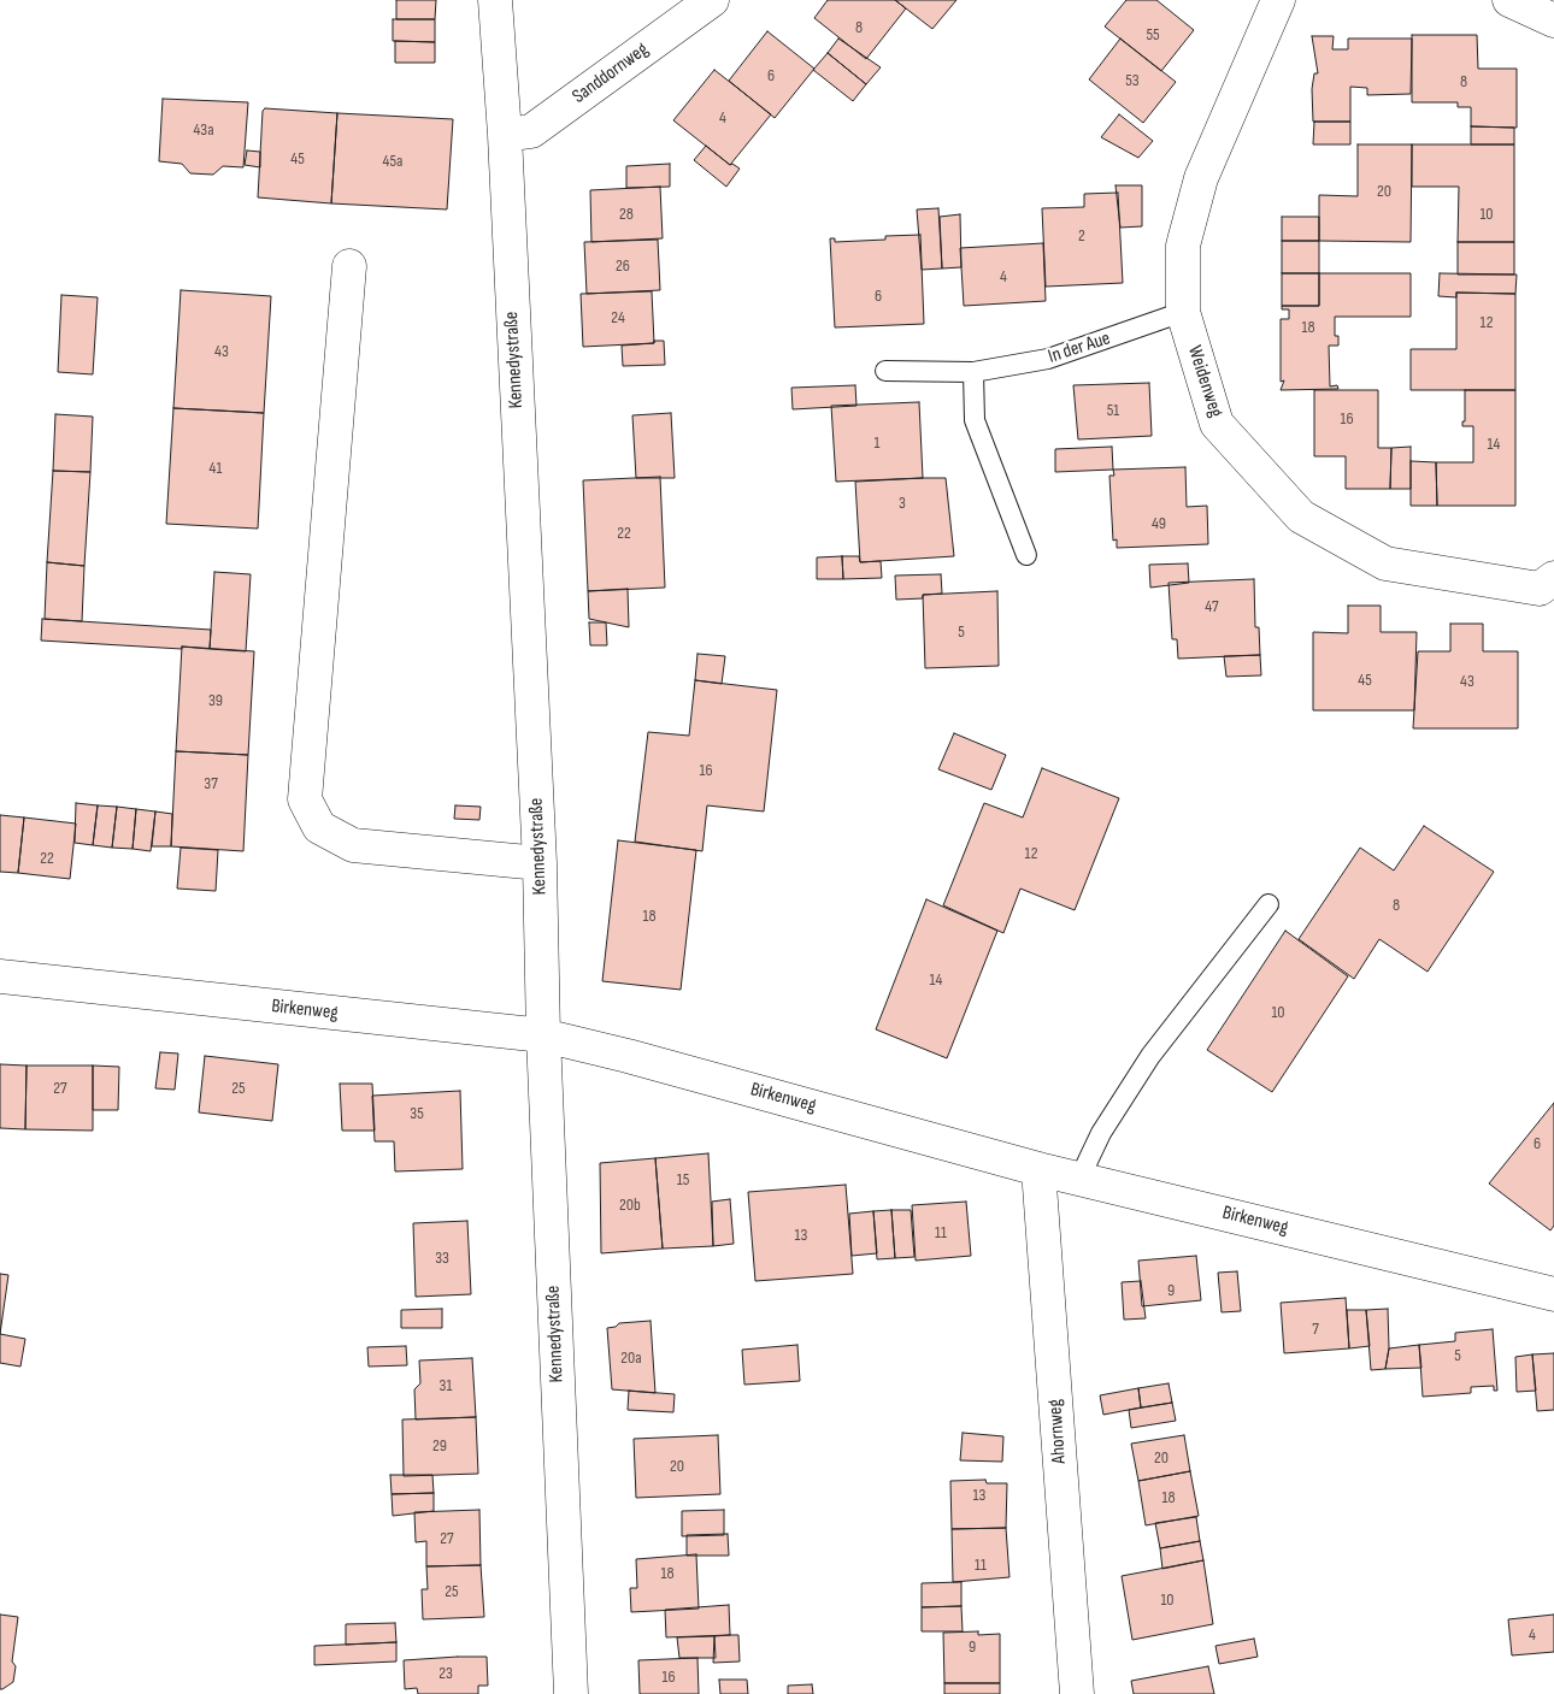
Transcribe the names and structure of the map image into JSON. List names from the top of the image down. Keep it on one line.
{"streets":{"street":["Sanddornweg","Kennedystraße","Weidenweg","Birkenweg","Ahornweg"],"lane":["In der Aue"]},"crossings":[["Sanddornweg","Kennedystraße"],["In der Aue","Weidenweg"],["Kennedystraße","Birkenweg"],["Birkenweg","Ahornweg"]],"house_numbers":["8","55","6","53","8","4","43a","45","45a","20","28","10","2","26","4","6","24","12","18","43","51","16","1","14","41","3","49","22","47","5","45","43","39","16","37","12","22","8","18","14","10","27","25","35","6","15","20b","11","13","33","9","7","5","20a","31","29","20","20","13","18","27","11","18","25","10","4","9","23","16"]}
